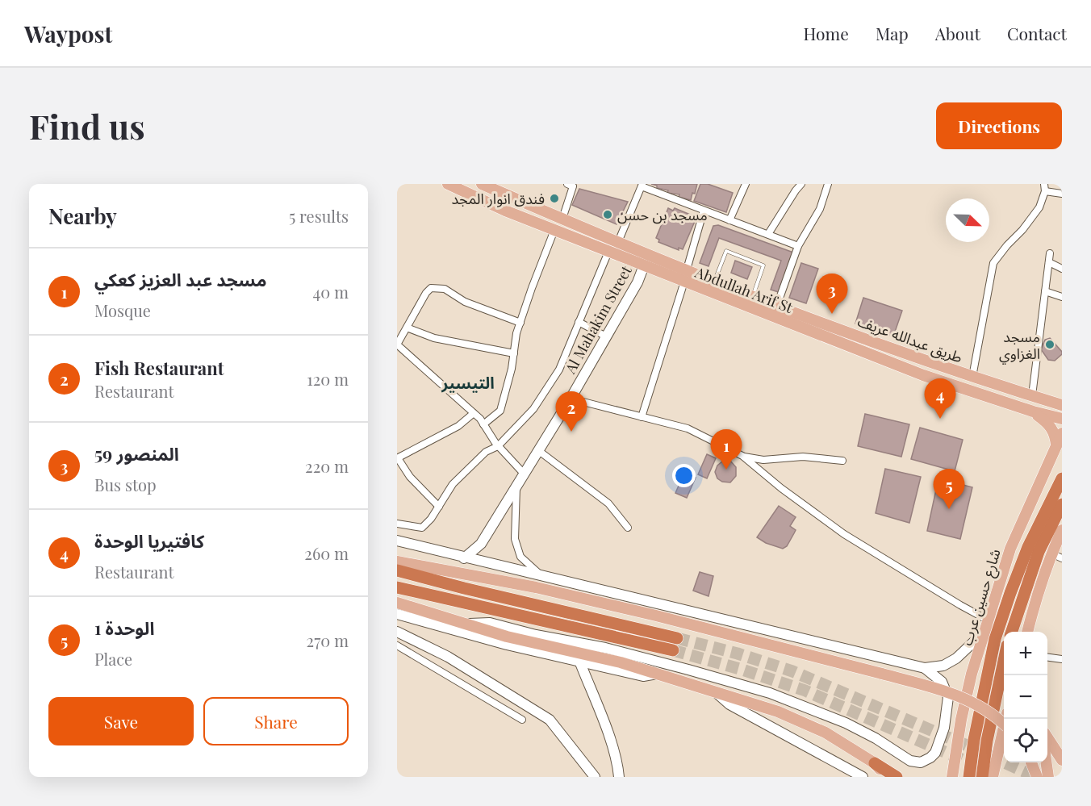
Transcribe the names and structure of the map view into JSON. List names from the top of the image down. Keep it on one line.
{"streets":{"main road":["Abdullah Arif St","طريق عبدالله عريف","شارع حسين عرب"],"street":["Al Mahakim Street"]},"crossings":[["Abdullah Arif St","Al Mahakim Street"]],"districts":["التيسير"],"places":["فندق انوار المجد","مسجد بن حسن","مسجد الغزاوي"],"north":"bottom right","page":{"header":"Waypost","nav":["Home","Map","About","Contact"],"buttons":["Directions",["Save","Share"]],"title":"Find us","heading":["Nearby","5 results"],"list":[{"mark":"1","name":"مسجد عبد العزيز كعكي","note":"Mosque","value":"40 m"},{"mark":"2","name":"Fish Restaurant","note":"Restaurant","value":"120 m"},{"mark":"3","name":"المنصور 59","note":"Bus stop","value":"220 m"},{"mark":"4","name":"كافتيريا الوحدة","note":"Restaurant","value":"260 m"},{"mark":"5","name":"الوحدة 1","note":"Place","value":"270 m"}],"pins":["3","4","2","1","5"],"map_buttons":["+","−"]}}
